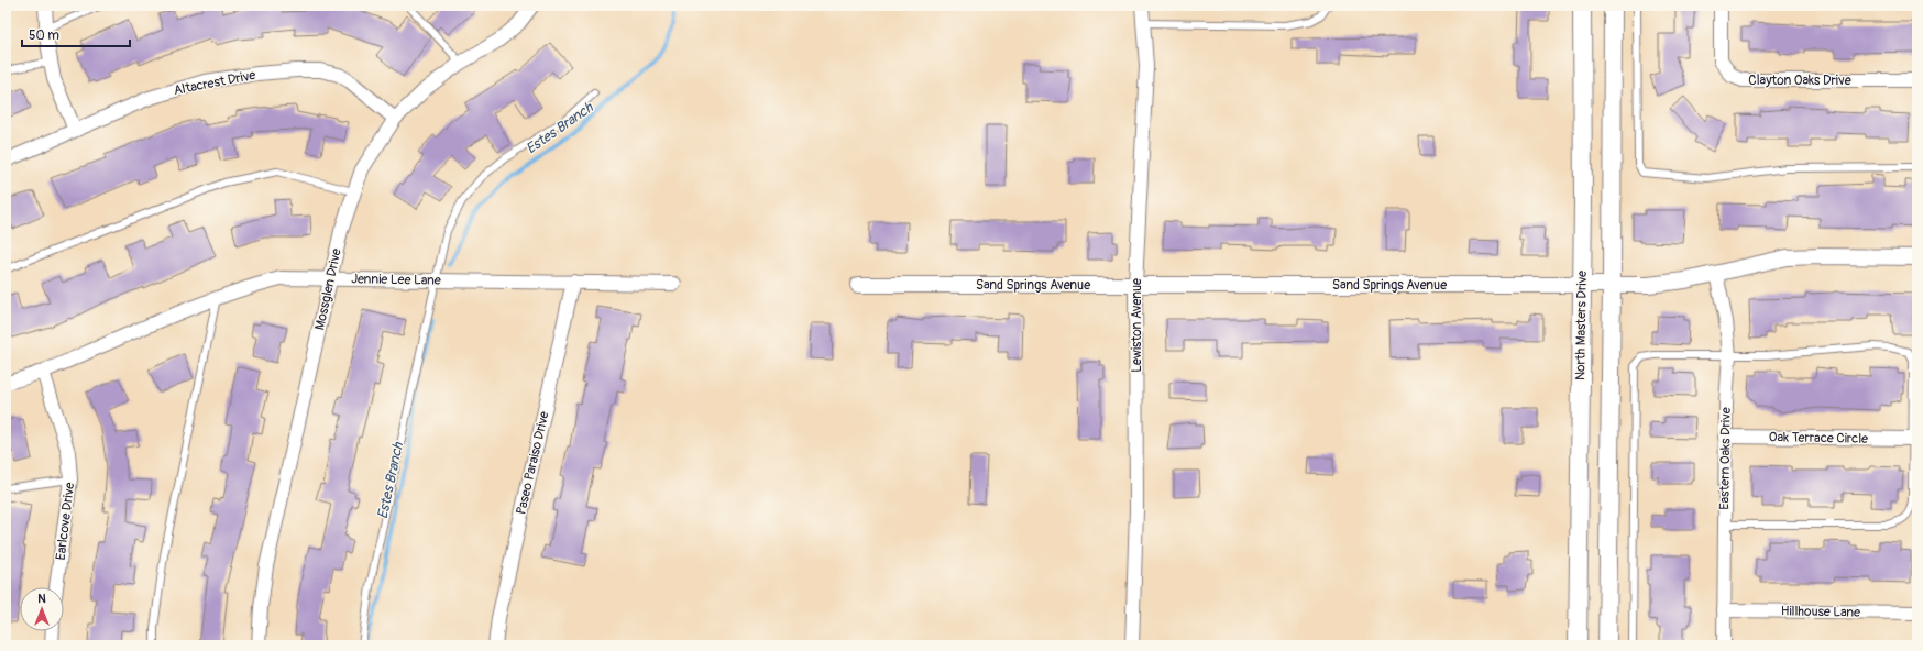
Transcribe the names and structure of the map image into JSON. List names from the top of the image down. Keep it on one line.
{"streets":{"main road":["North Masters Drive"],"street":["Clayton Oaks Drive","Altacrest Drive","Jennie Lee Lane","Sand Springs Avenue","Mossglen Drive","Lewiston Avenue","Oak Terrace Circle","Eastern Oaks Drive","Paseo Paraiso Drive","Earlcove Drive","Hillhouse Lane"]},"crossings":[["Altacrest Drive","Mossglen Drive"],["Jennie Lee Lane","Mossglen Drive"],["Jennie Lee Lane","Paseo Paraiso Drive"],["Jennie Lee Lane","Earlcove Drive"],["Sand Springs Avenue","Lewiston Avenue"],["Sand Springs Avenue","North Masters Drive"],["Sand Springs Avenue","Eastern Oaks Drive"],["Oak Terrace Circle","Eastern Oaks Drive"],["Eastern Oaks Drive","Hillhouse Lane"]],"water":["Estes Branch"],"scale_bar":"50 m","north":"top"}
